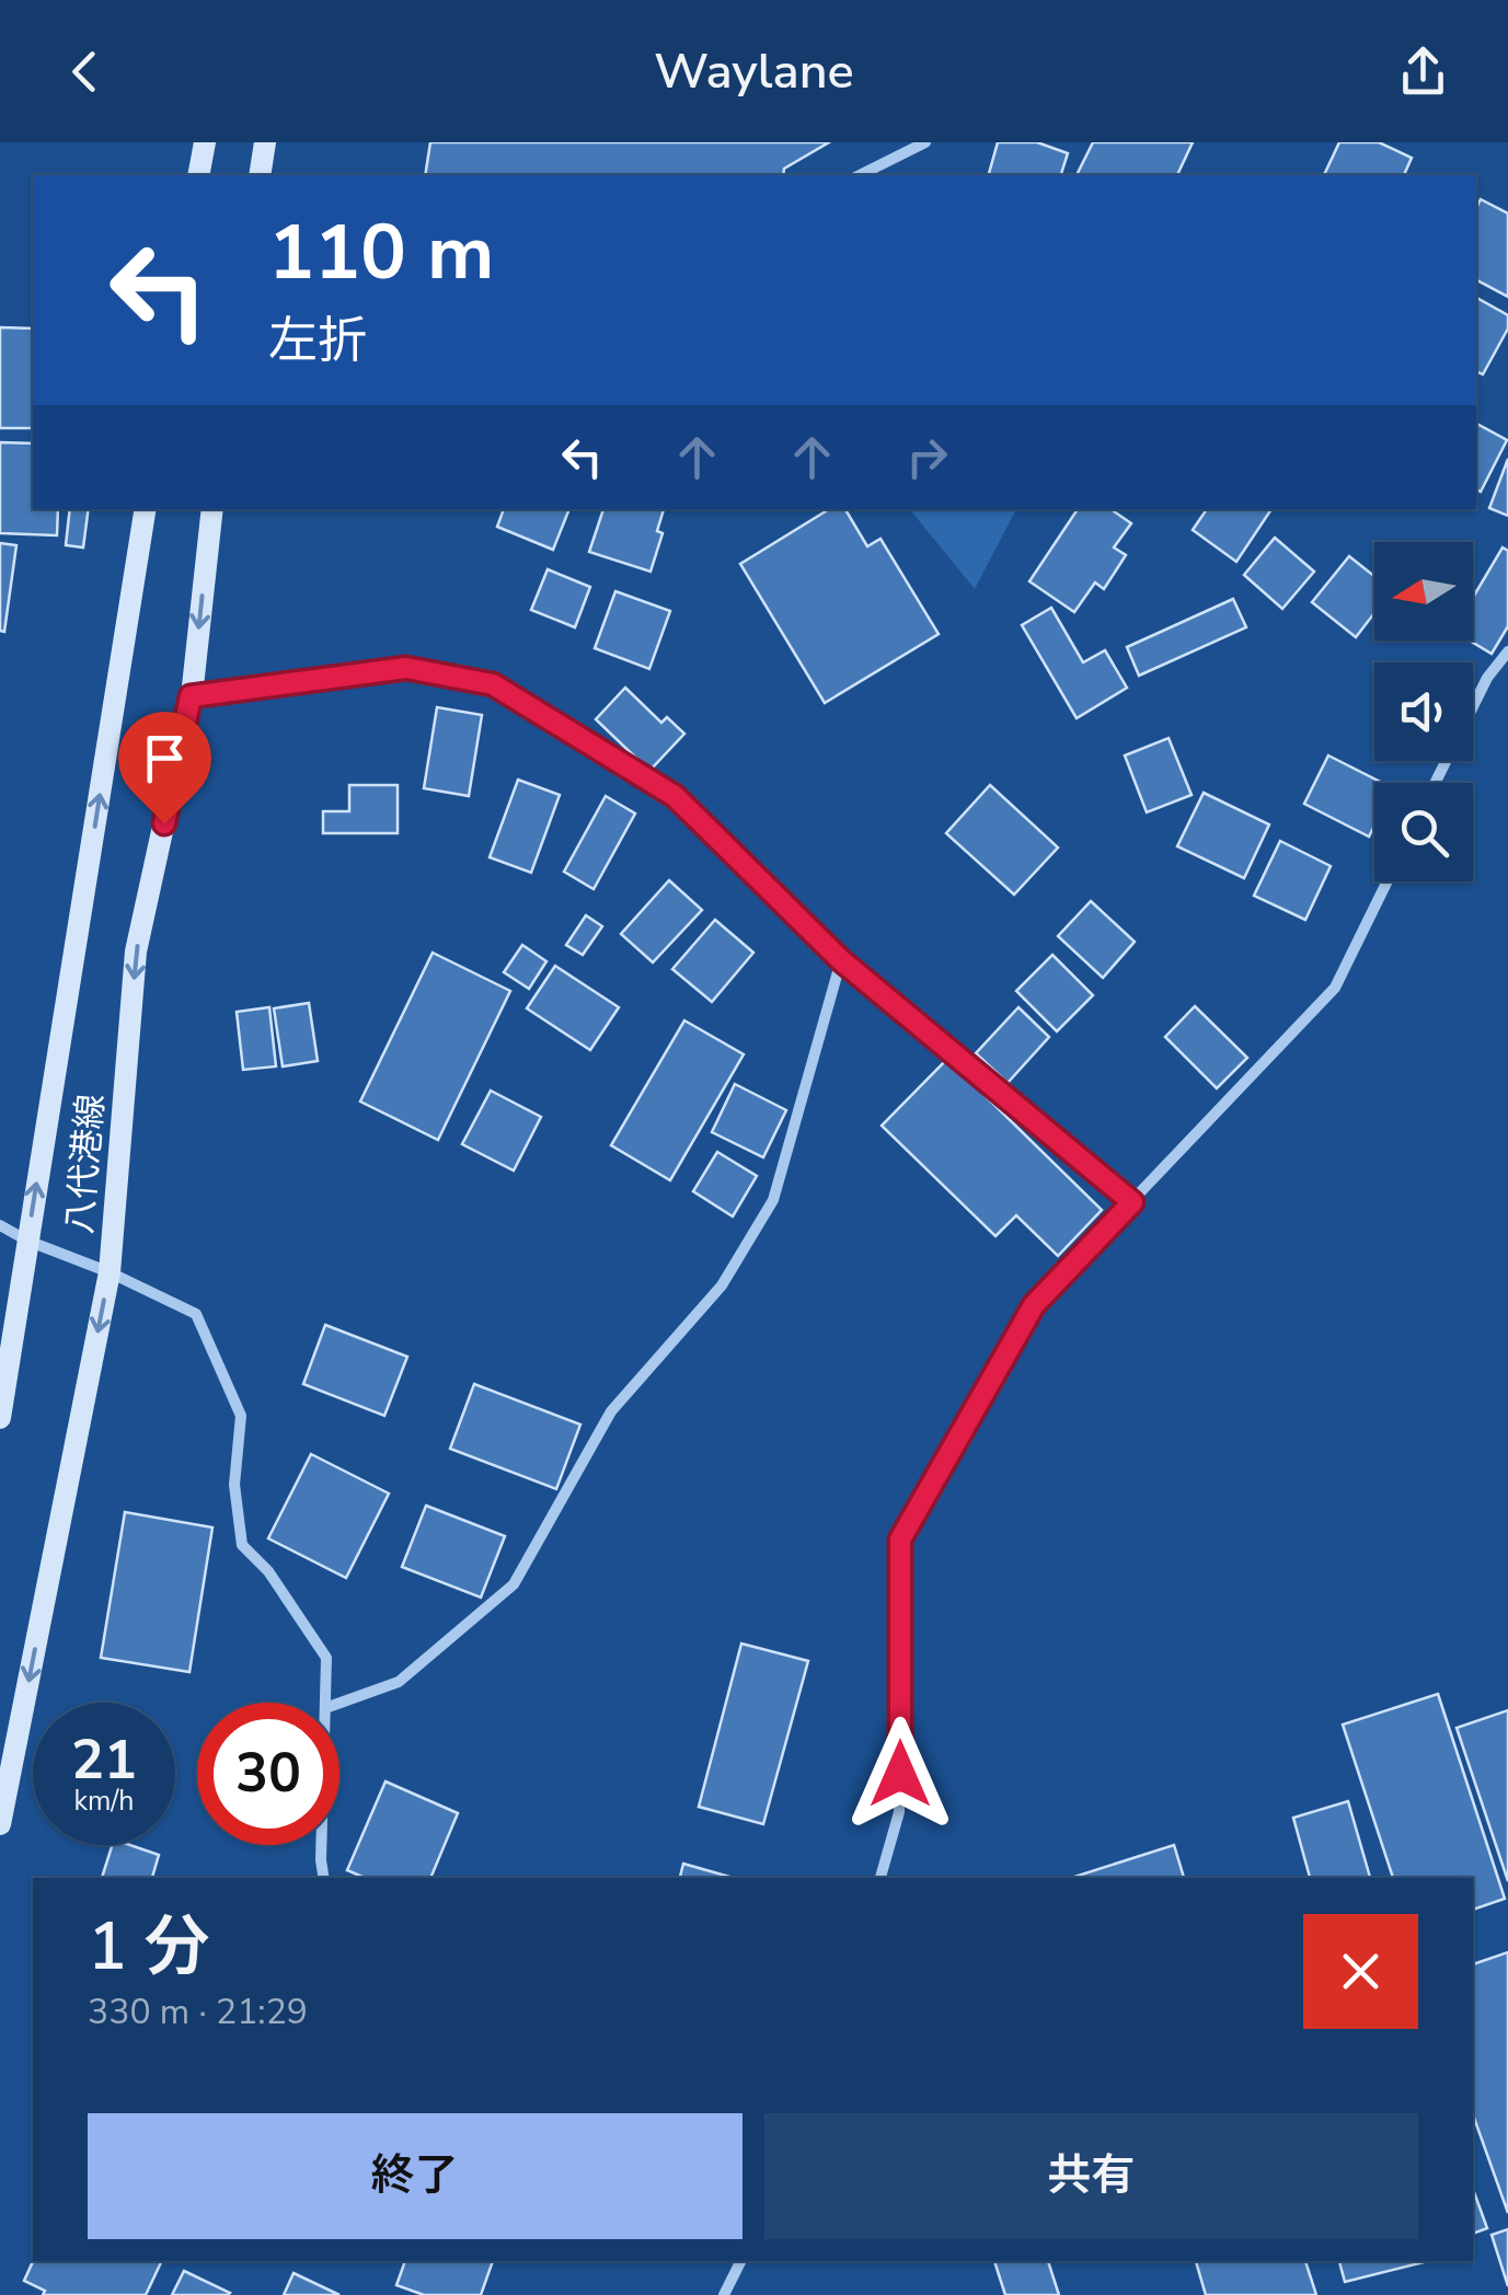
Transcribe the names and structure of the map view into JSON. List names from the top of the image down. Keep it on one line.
{"streets":{"main road":["八代港線"]},"north":"left","page":{"header":"Waylane","turn":["110 m","左折"],"speed":"21 km/h","limit":"30","heading":["1 分","330 m · 21:29"],"buttons":["終了","共有"]}}
